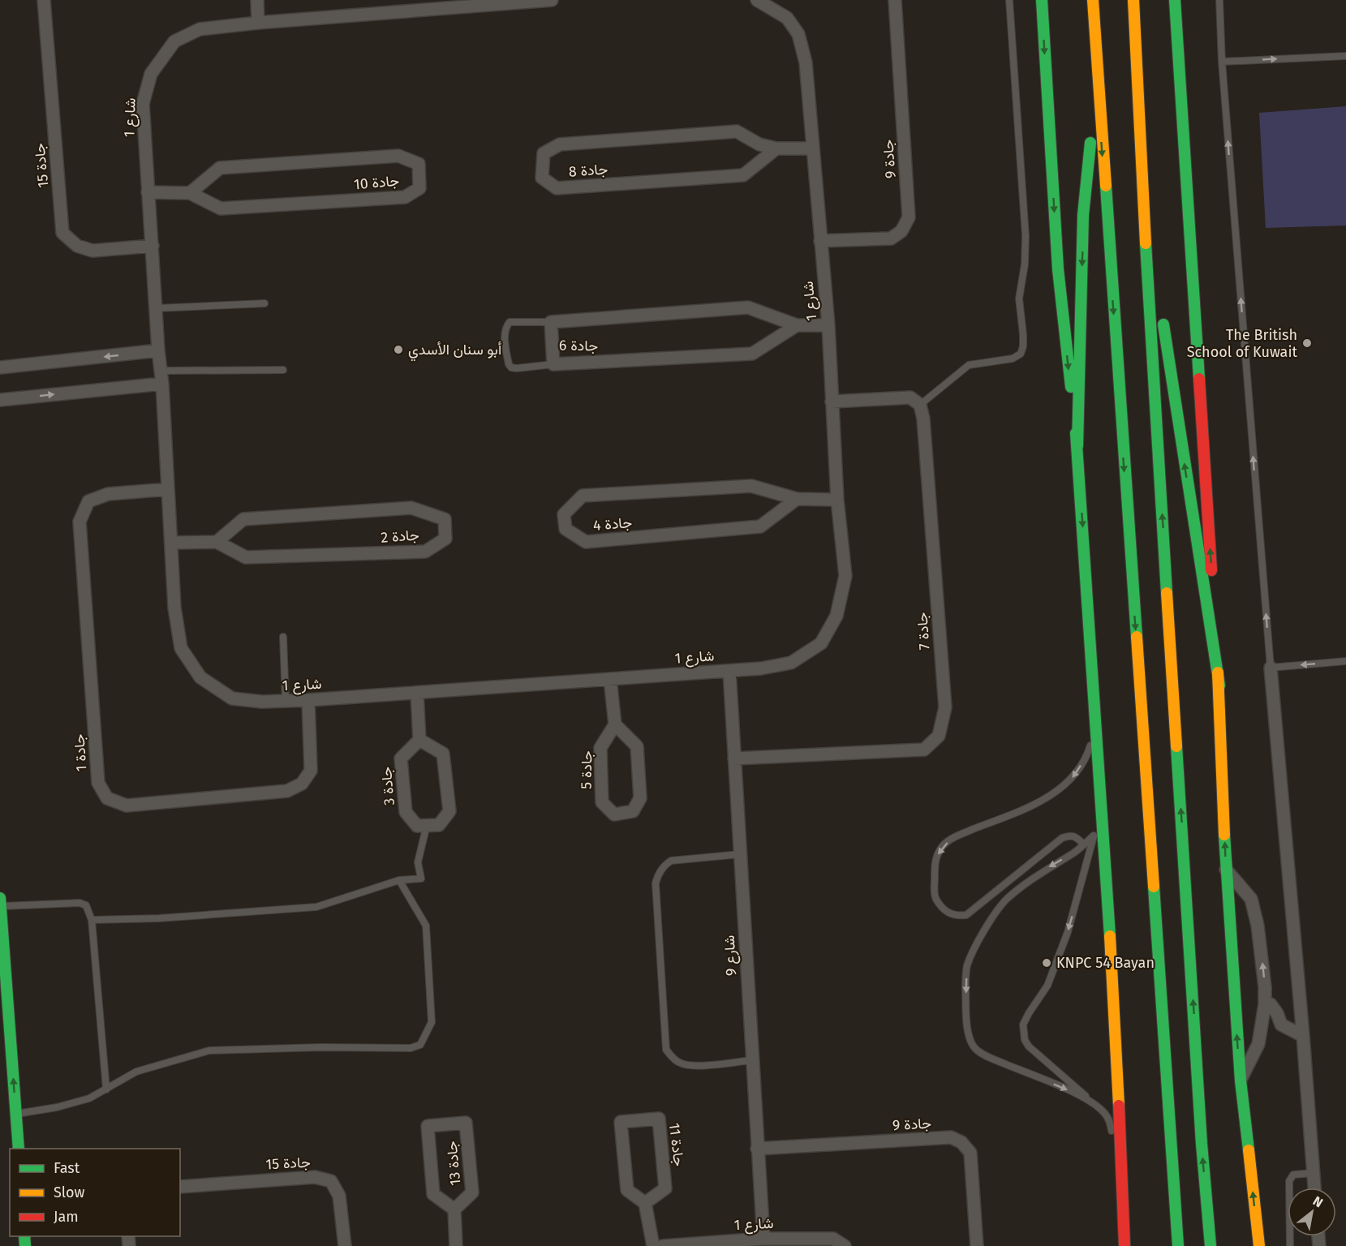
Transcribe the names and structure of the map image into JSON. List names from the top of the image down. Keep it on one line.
{"streets":{"street":["شارع 1","جادة 9","جادة 15","جادة 8","جادة 10","جادة 6","جادة 4","جادة 2","جادة 7","جادة 1","جادة 5","جادة 3","شارع 9","جادة 11","جادة 13"]},"crossings":[["شارع 1","جادة 9"],["شارع 1","جادة 15"],["شارع 1","جادة 8"],["شارع 1","جادة 10"],["شارع 1","جادة 6"],["شارع 1","جادة 4"],["شارع 1","جادة 2"],["شارع 1","جادة 1"],["شارع 1","شارع 9"],["جادة 9","شارع 9"],["جادة 7","شارع 9"]],"places":["The British School of Kuwait","أبو سنان الأسدي","KNPC 54 Bayan"],"legend":["Fast","Slow","Jam"],"north":"top right"}
